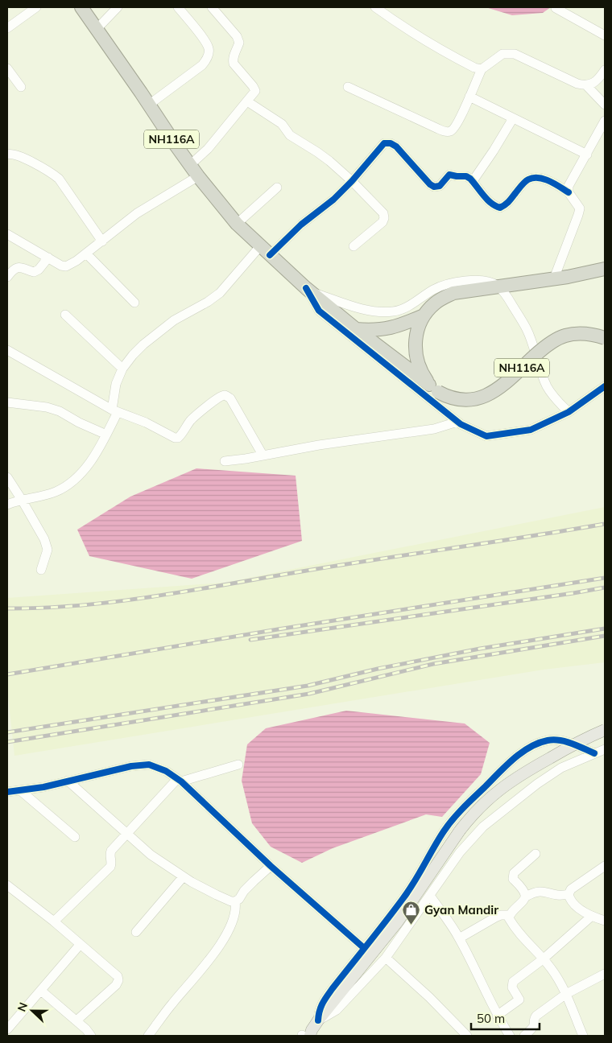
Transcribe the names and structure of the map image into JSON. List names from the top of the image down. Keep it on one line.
{"streets":{"highway":["NH116A"]},"places":{"shop":["Gyan Mandir"]},"scale_bar":"50 m","north":"left"}
